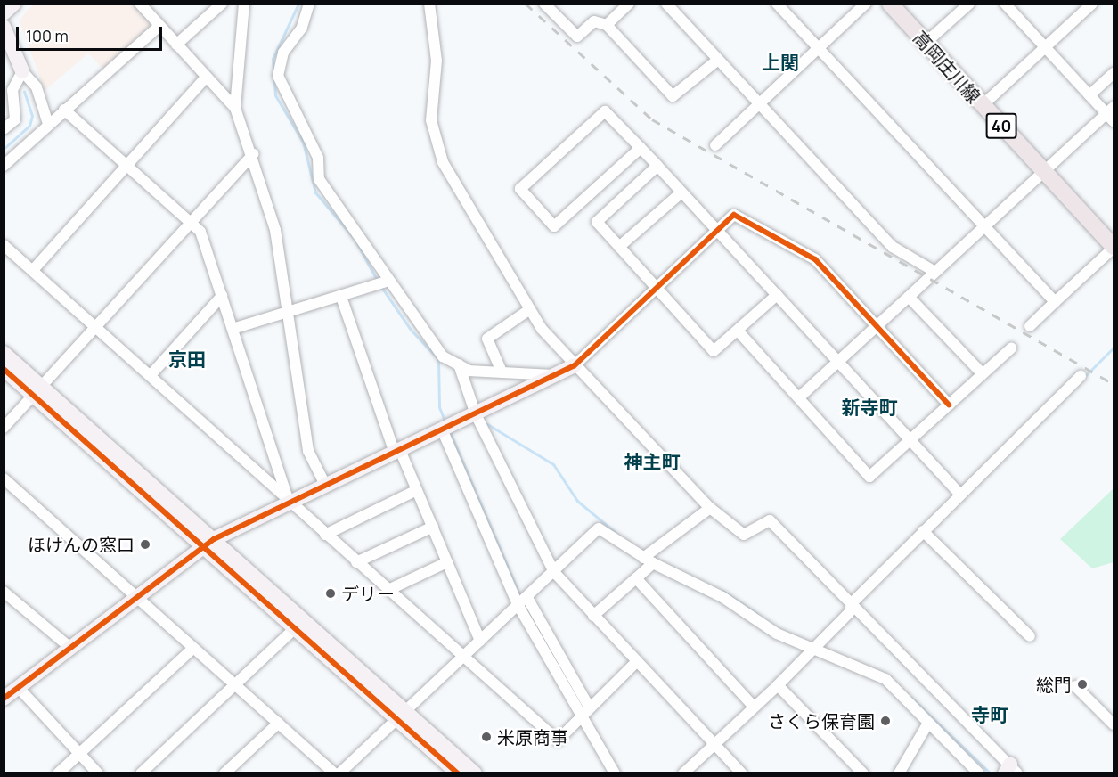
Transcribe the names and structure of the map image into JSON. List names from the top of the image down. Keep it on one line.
{"streets":{"main road":["高岡庄川線","40"]},"districts":["上関","京田","新寺町","神主町","寺町"],"places":["ほけんの窓口","デリー","総門","さくら保育園","米原商事"],"scale_bar":"100 m"}
